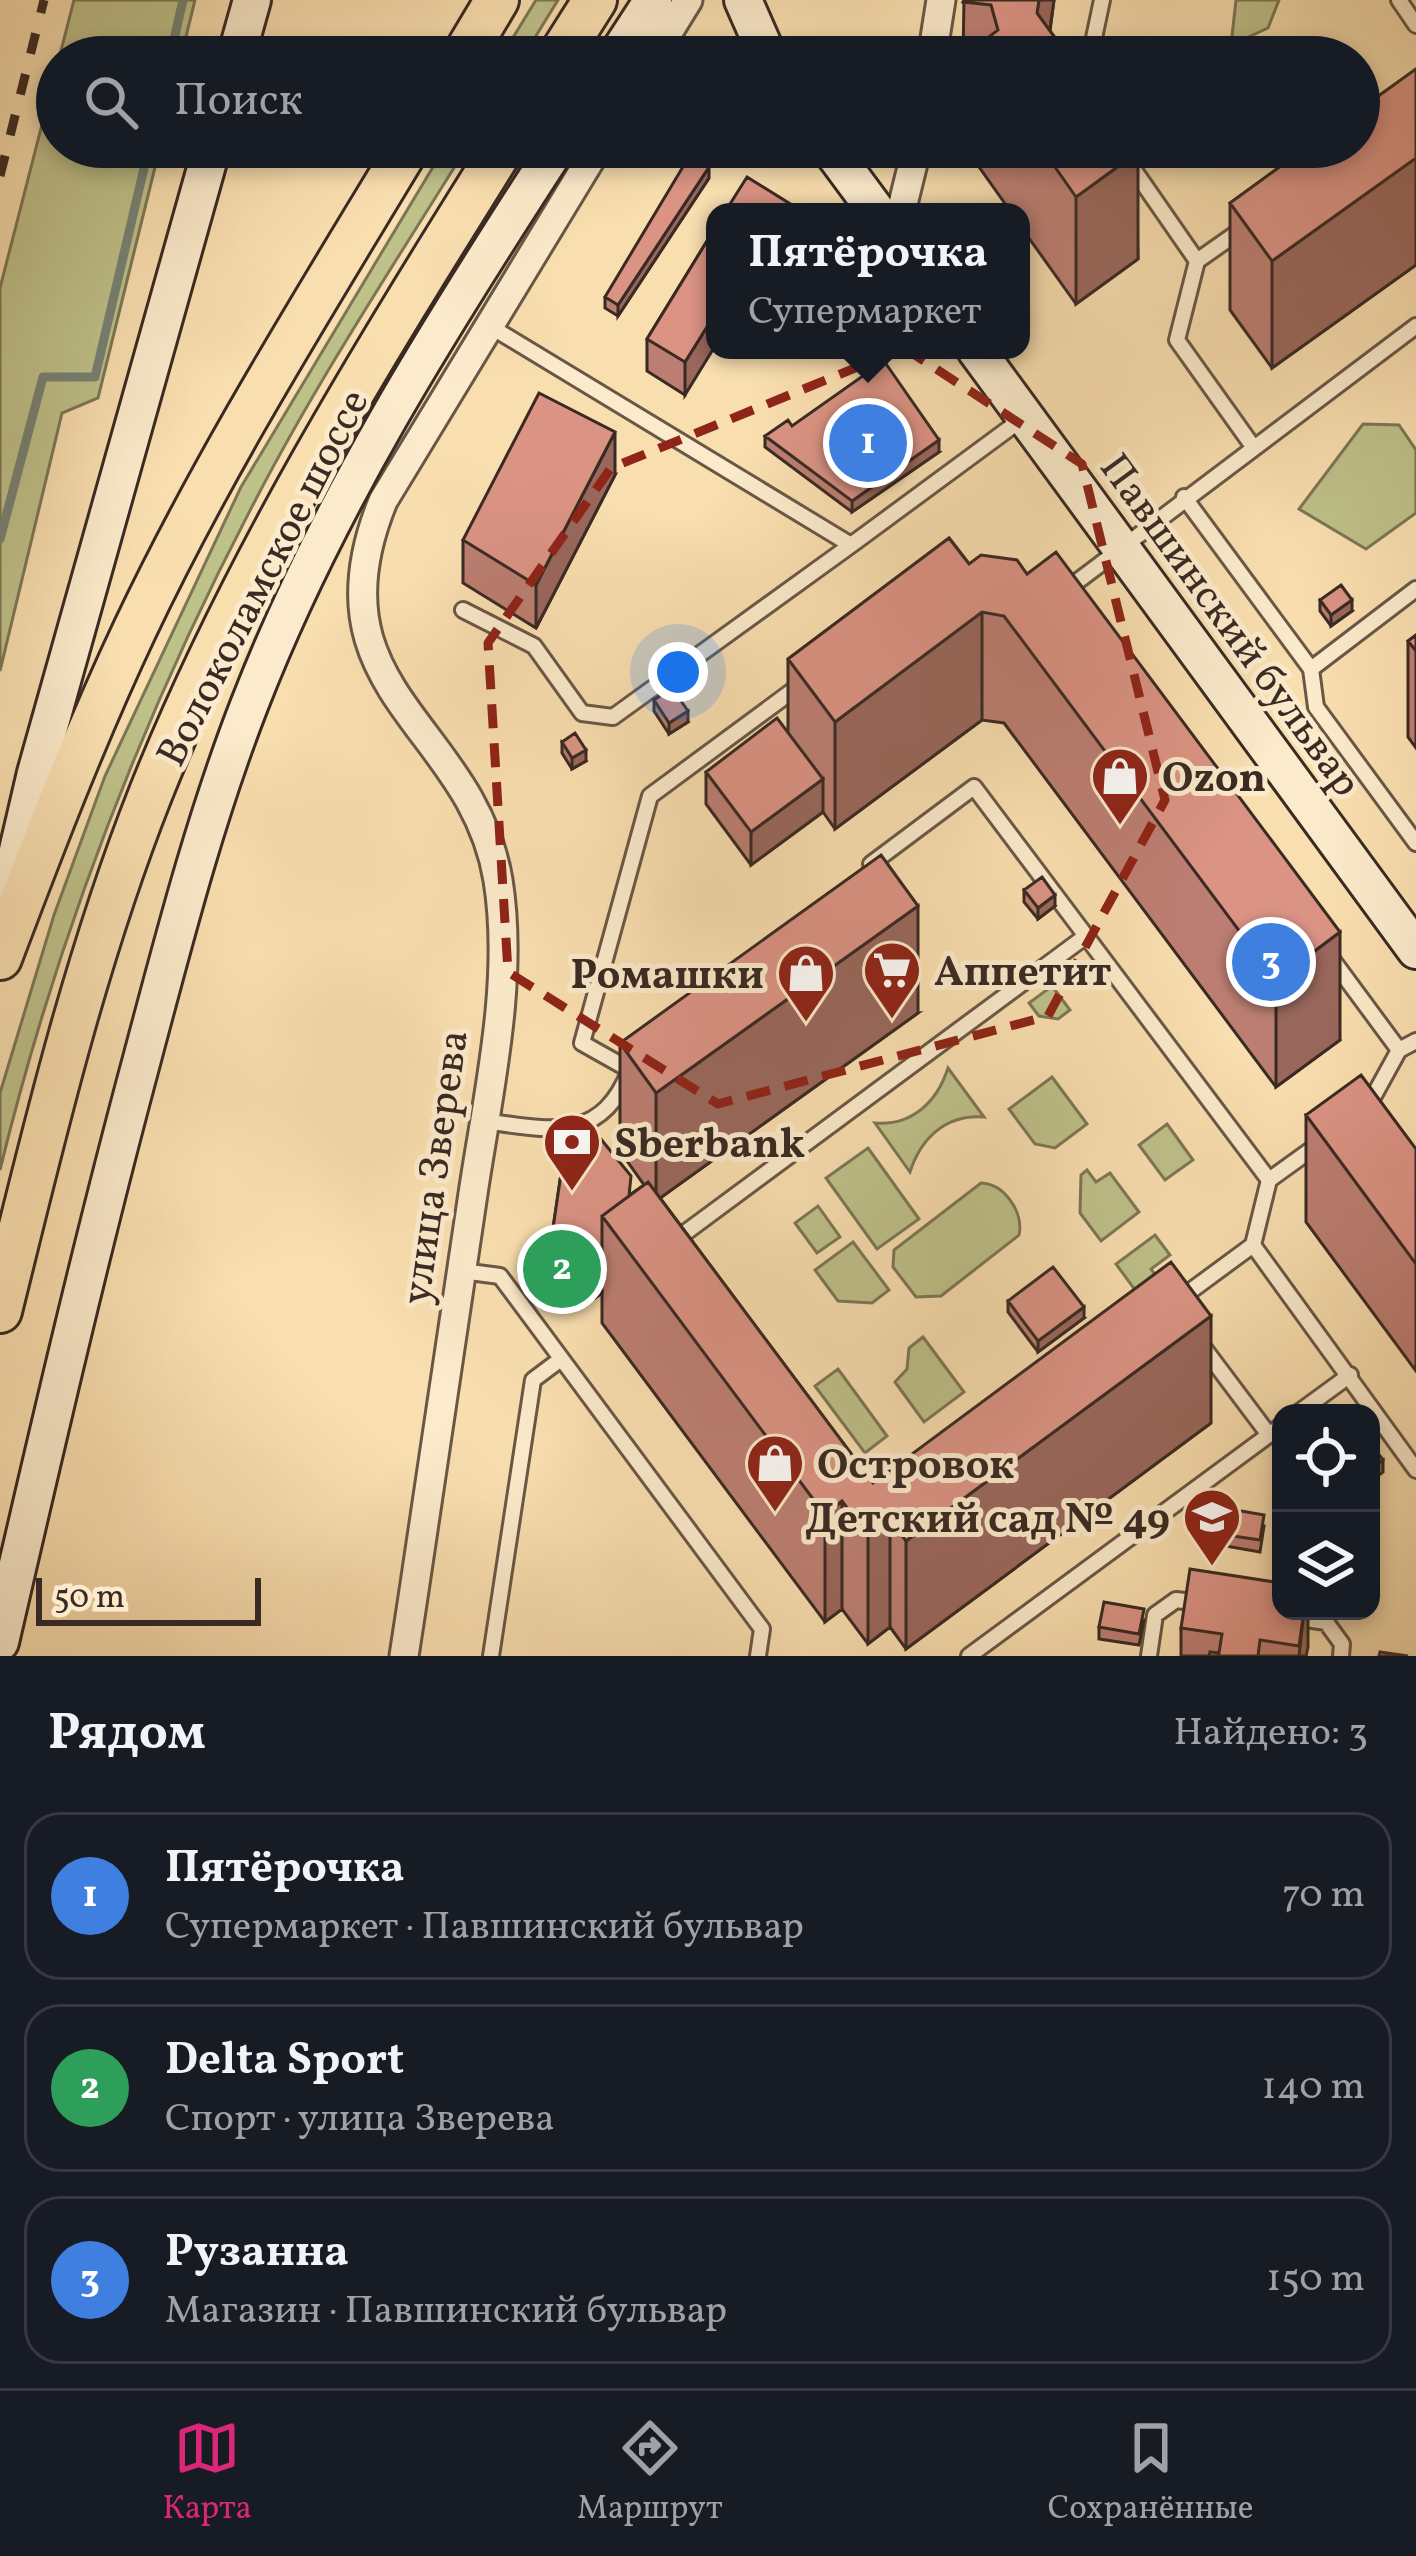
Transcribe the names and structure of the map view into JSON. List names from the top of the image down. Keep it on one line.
{"streets":{"main road":["Волоколамское шоссе","Павшинский бульвар"],"street":["улица Зверева"]},"places":{"shop":["Ozon","Ромашки","Островок"],"supermarket":["Аппетит"],"bank":["Sberbank"],"school or university":["Детский сад № 49"]},"scale_bar":"50 m","page":{"search":"Поиск","popup":["Пятёрочка","Супермаркет"],"pins":["1","3","2"],"scale":"50 m","heading":["Рядом","Найдено: 3"],"list":[{"mark":"1","name":"Пятёрочка","note":"Супермаркет · Павшинский бульвар","value":"70 m"},{"mark":"2","name":"Delta Sport","note":"Спорт · улица Зверева","value":"140 m"},{"mark":"3","name":"Рузанна","note":"Магазин · Павшинский бульвар","value":"150 m"}],"nav":["Карта","Маршрут","Сохранённые"]}}
